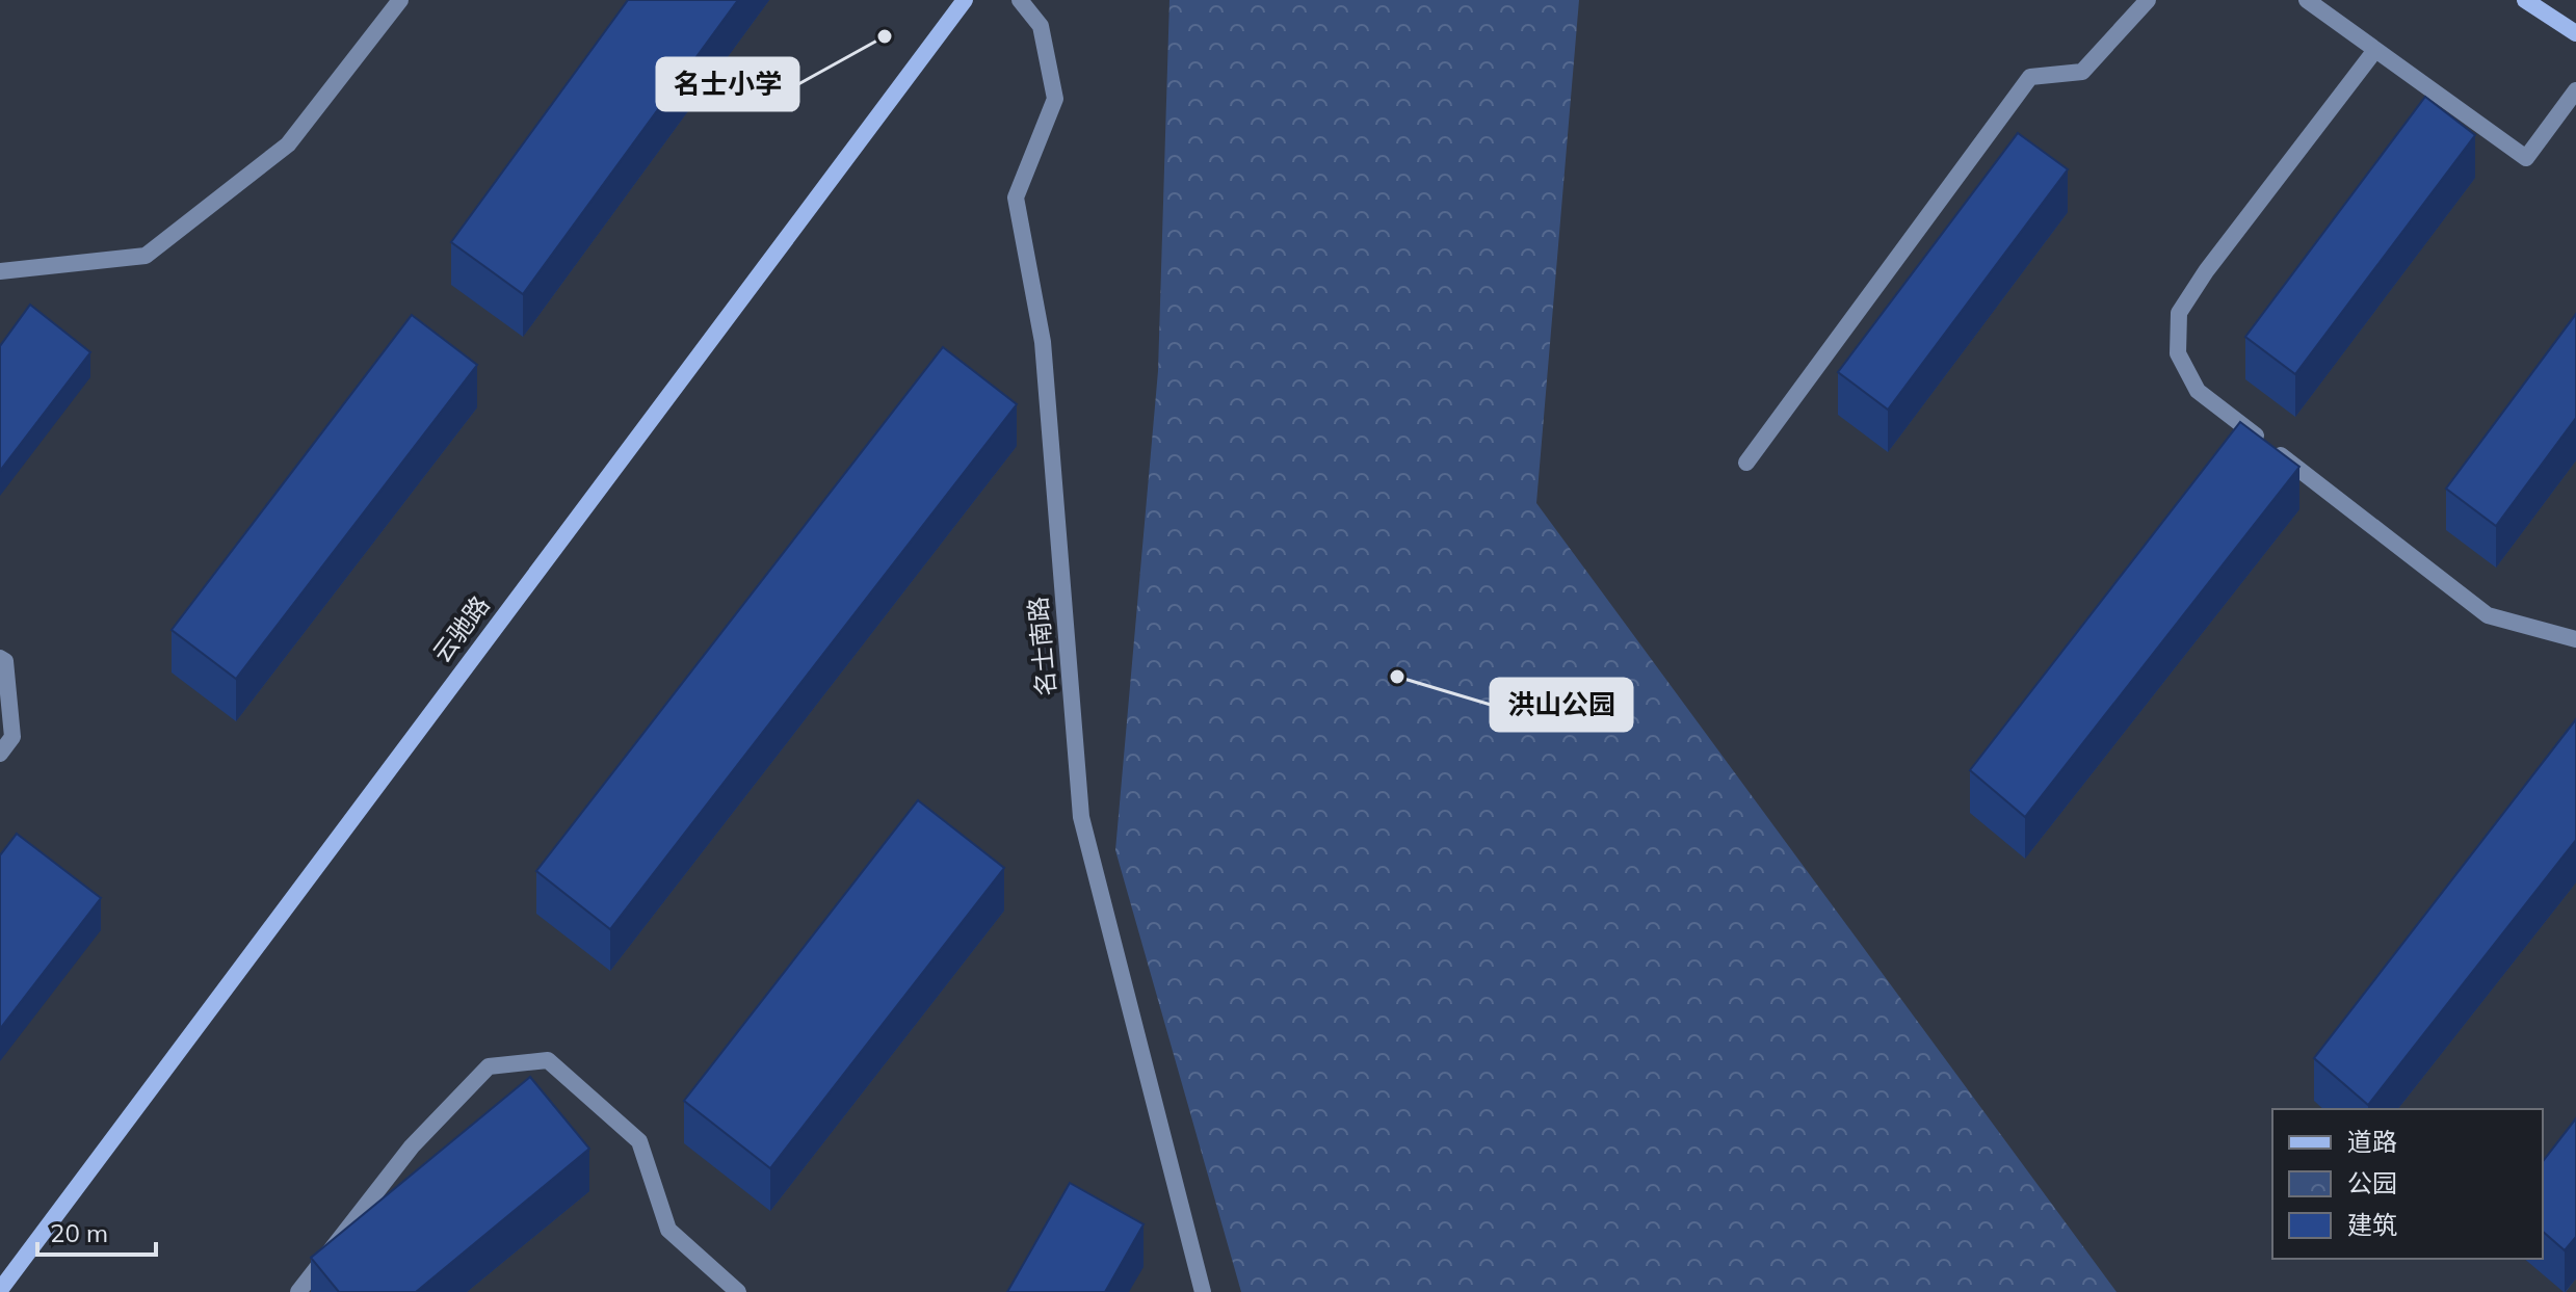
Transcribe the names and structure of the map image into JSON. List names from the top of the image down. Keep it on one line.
{"streets":{"street":["云驰路","名士南路"]},"places":["名士小学","洪山公园"],"legend":["道路","公园","建筑"],"scale_bar":"20 m"}
